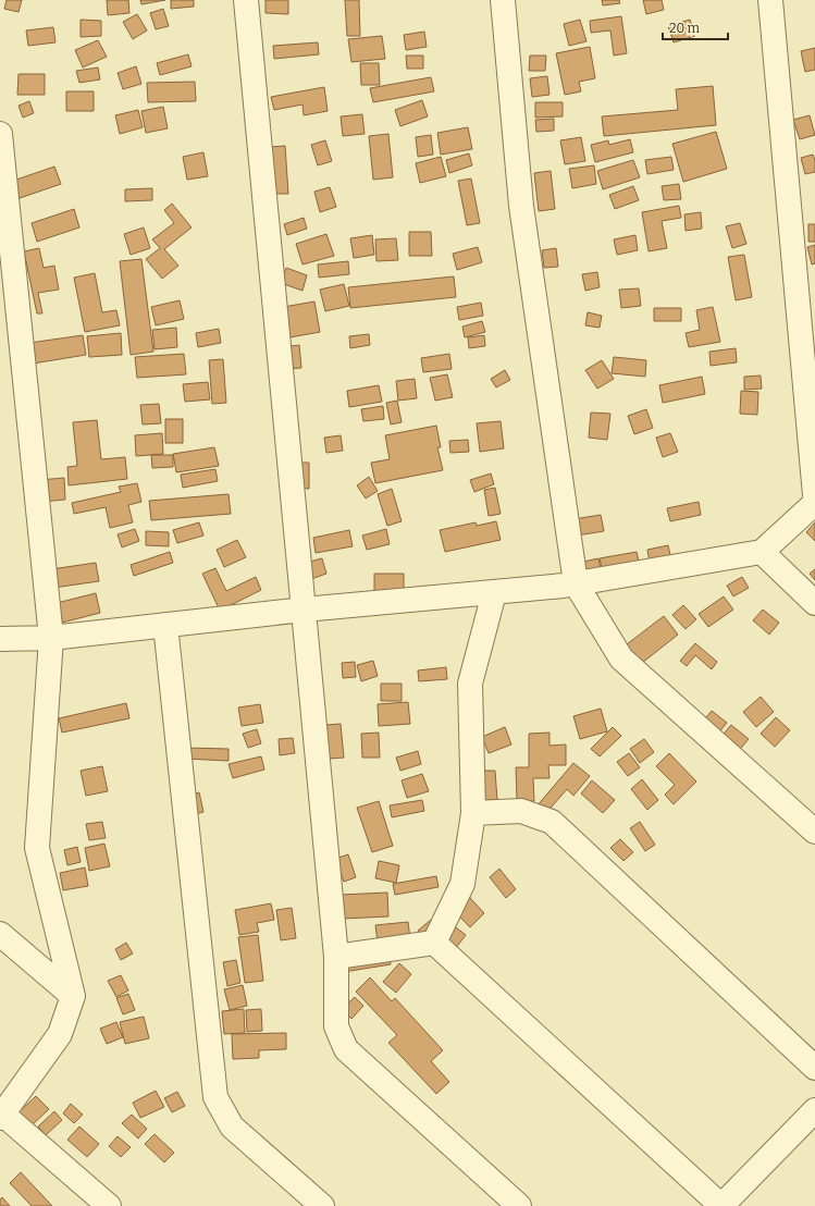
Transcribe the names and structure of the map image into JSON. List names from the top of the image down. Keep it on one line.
{"scale_bar":"20 m"}
